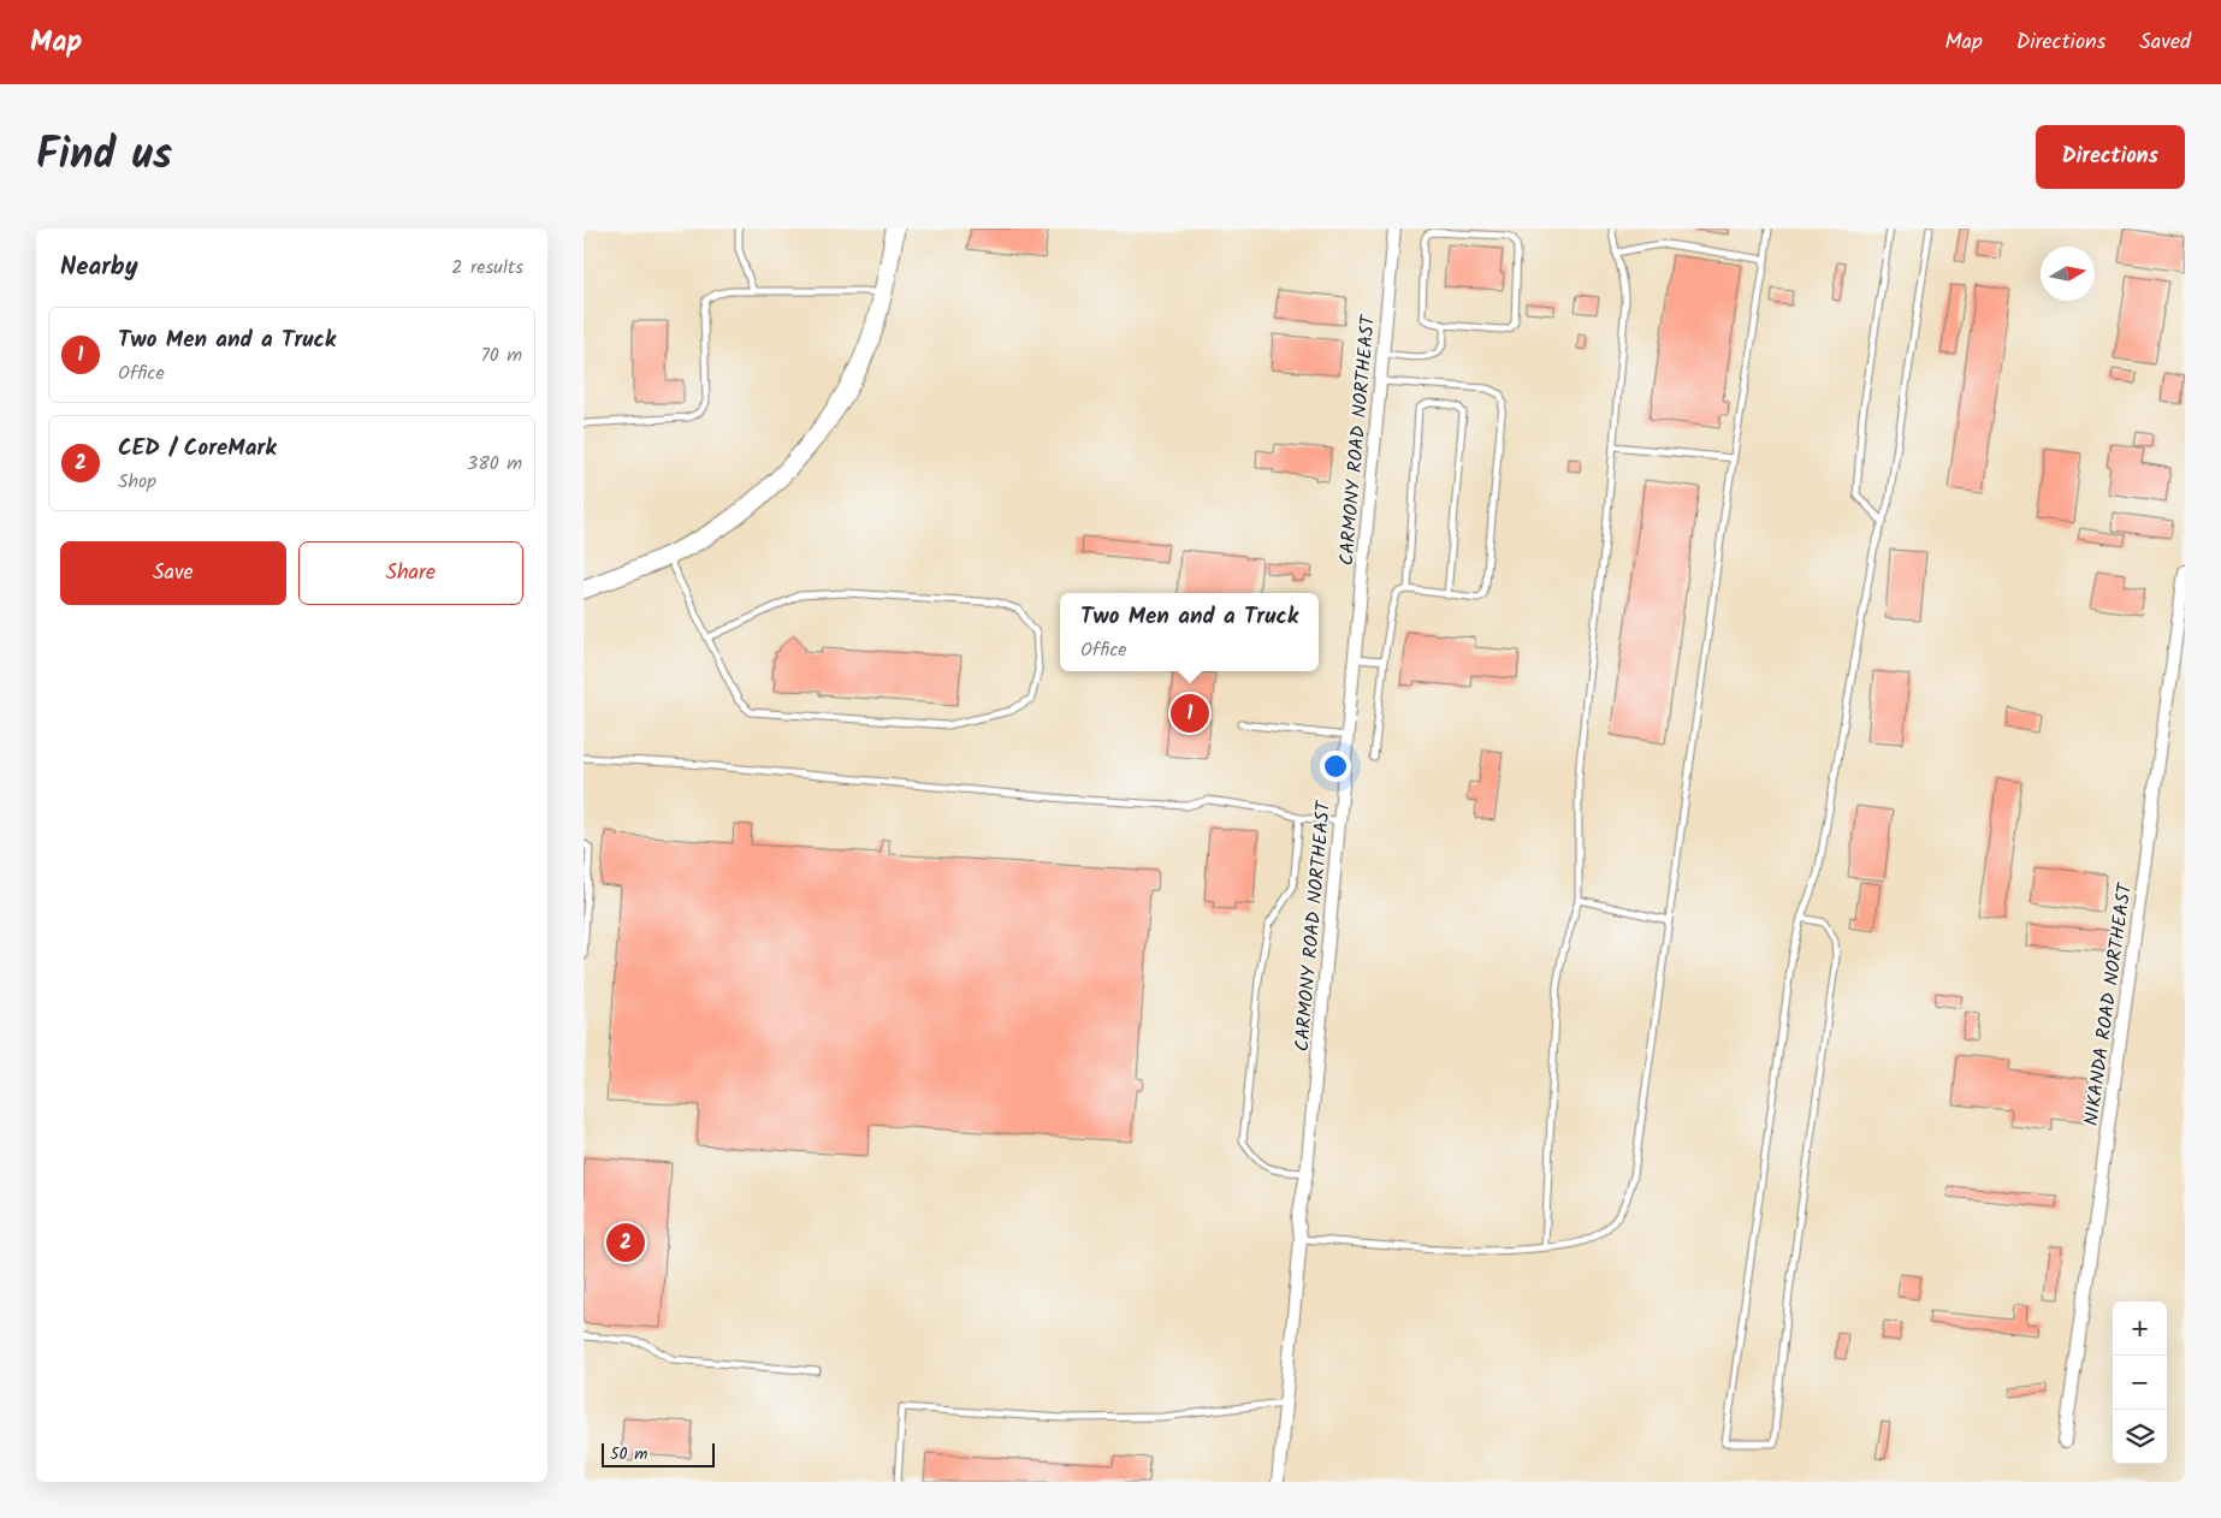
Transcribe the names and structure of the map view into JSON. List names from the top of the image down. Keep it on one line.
{"streets":{"street":["CARMONY ROAD NORTHEAST","NIKANDA ROAD NORTHEAST"]},"scale_bar":"50 m","north":"right","page":{"header":"Map","nav":["Map","Directions","Saved"],"title":"Find us","buttons":["Directions",["Save","Share"]],"heading":["Nearby","2 results"],"list":[{"mark":"1","name":"Two Men and a Truck","note":"Office","value":"70 m"},{"mark":"2","name":"CED / CoreMark","note":"Shop","value":"380 m"}],"popup":["Two Men and a Truck","Office"],"pins":["1","2"],"map_buttons":["+","−"],"scale":"50 m"}}
